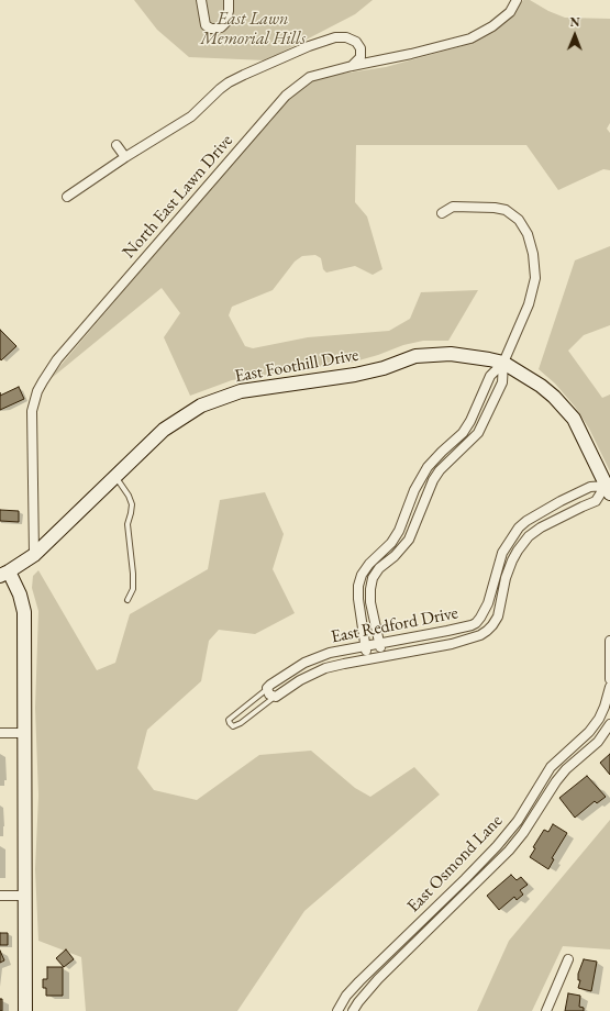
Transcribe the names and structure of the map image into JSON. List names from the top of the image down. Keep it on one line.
{"streets":{"street":["North East Lawn Drive","East Foothill Drive","East Redford Drive","East Osmond Lane"]},"crossings":[["North East Lawn Drive","East Foothill Drive"]],"parks":["East Lawn Memorial Hills"],"north":"top"}
